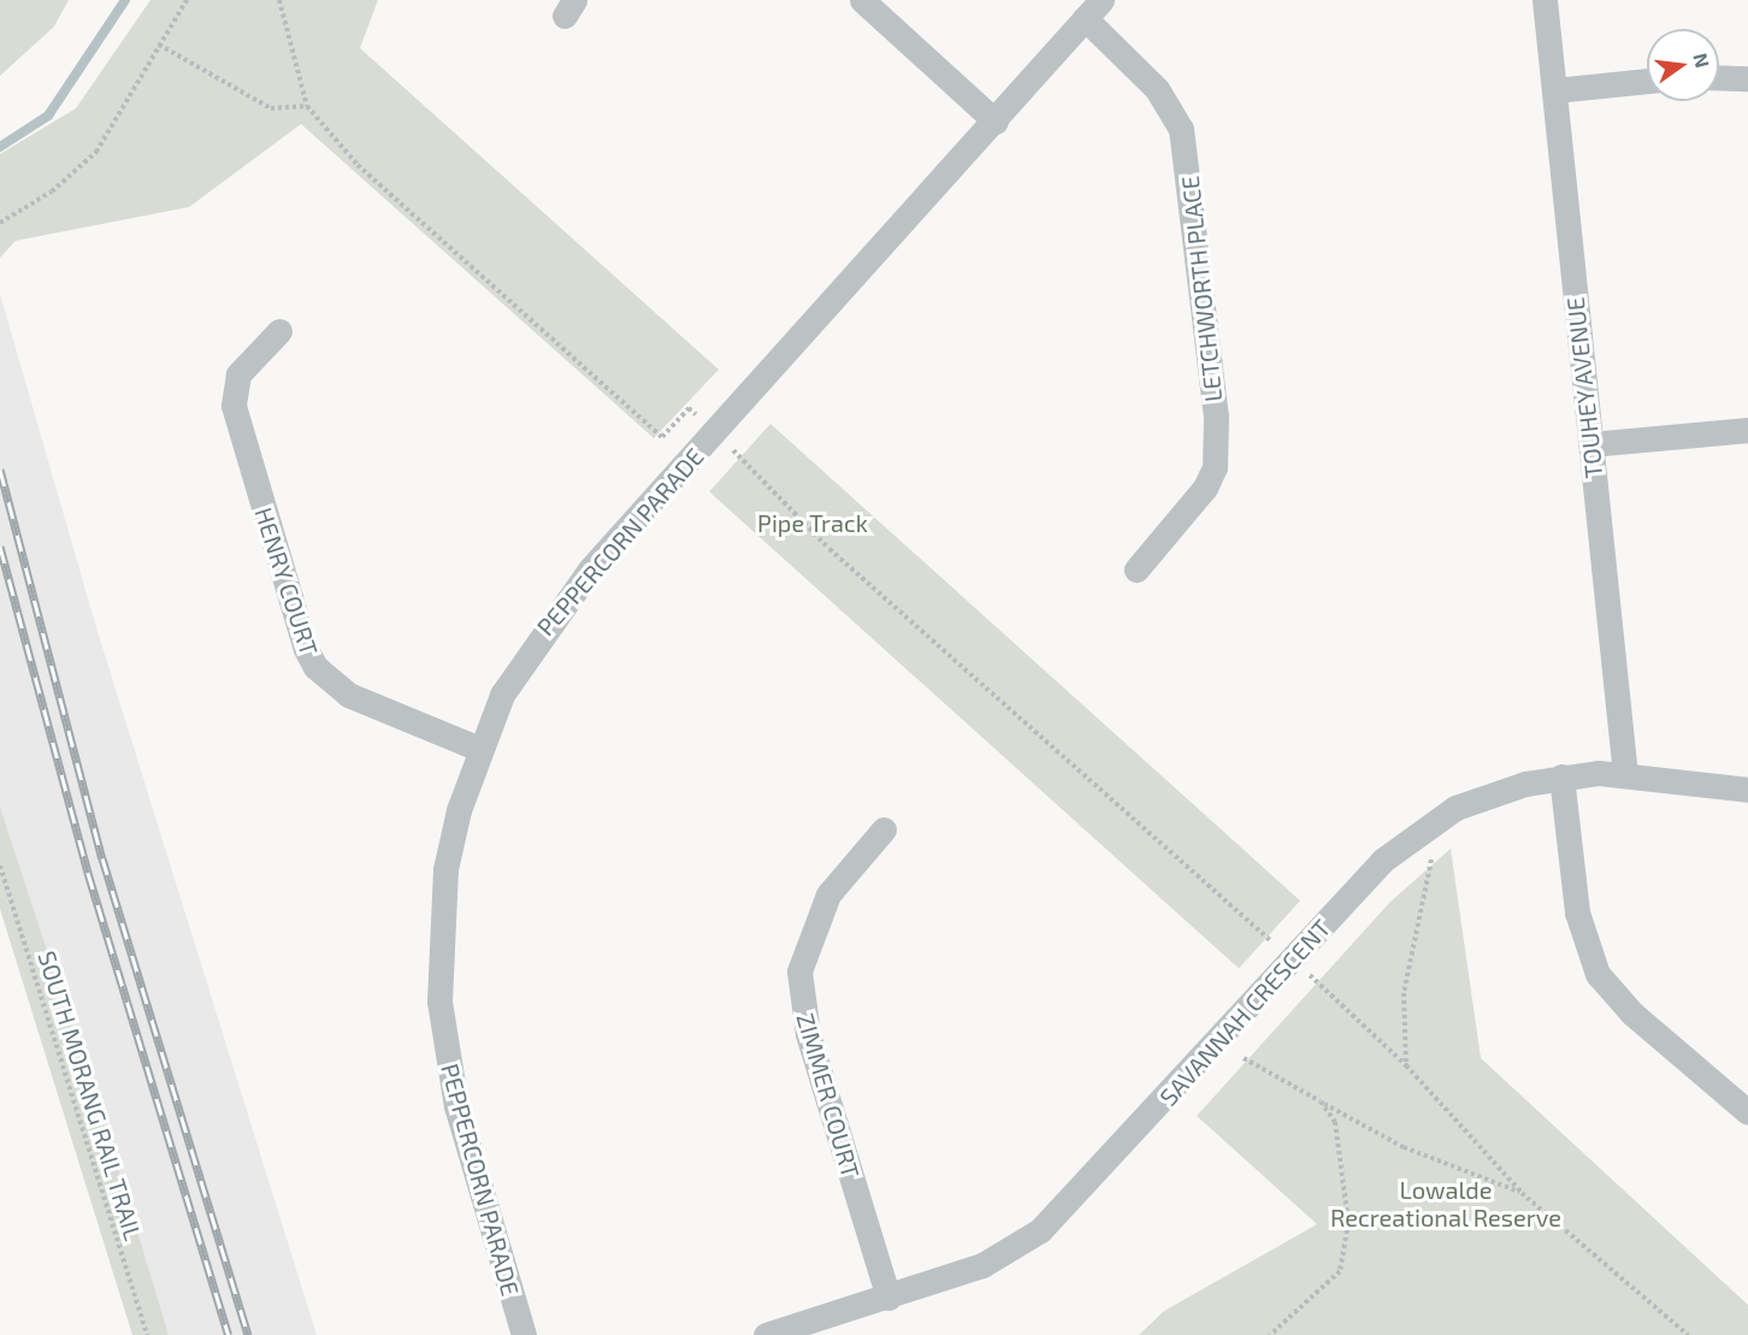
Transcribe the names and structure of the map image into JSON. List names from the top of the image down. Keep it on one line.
{"streets":{"street":["LETCHWORTH PLACE","TOUHEY AVENUE","PEPPERCORN PARADE","HENRY COURT","SAVANNAH CRESCENT","ZIMMER COURT"],"path":["SOUTH MORANG RAIL TRAIL"]},"crossings":[["LETCHWORTH PLACE","PEPPERCORN PARADE"],["TOUHEY AVENUE","SAVANNAH CRESCENT"],["PEPPERCORN PARADE","HENRY COURT"],["SAVANNAH CRESCENT","ZIMMER COURT"]],"parks":["Pipe Track","Lowalde Recreational Reserve"],"north":"right"}
